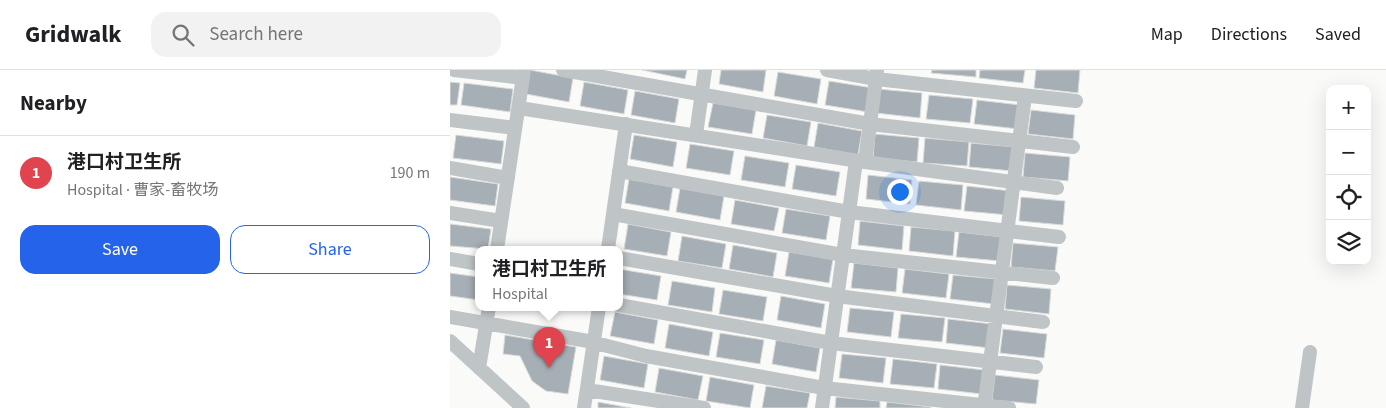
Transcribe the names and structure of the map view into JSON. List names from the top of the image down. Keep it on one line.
{"page":{"header":"Gridwalk","search":"Search here","nav":["Map","Directions","Saved"],"heading":"Nearby","map_buttons":["+","−"],"list":[{"mark":"1","name":"港口村卫生所","note":"Hospital · 曹家-畜牧场","value":"190 m"}],"buttons":["Save","Share"],"popup":["港口村卫生所","Hospital"],"pins":"1"}}
